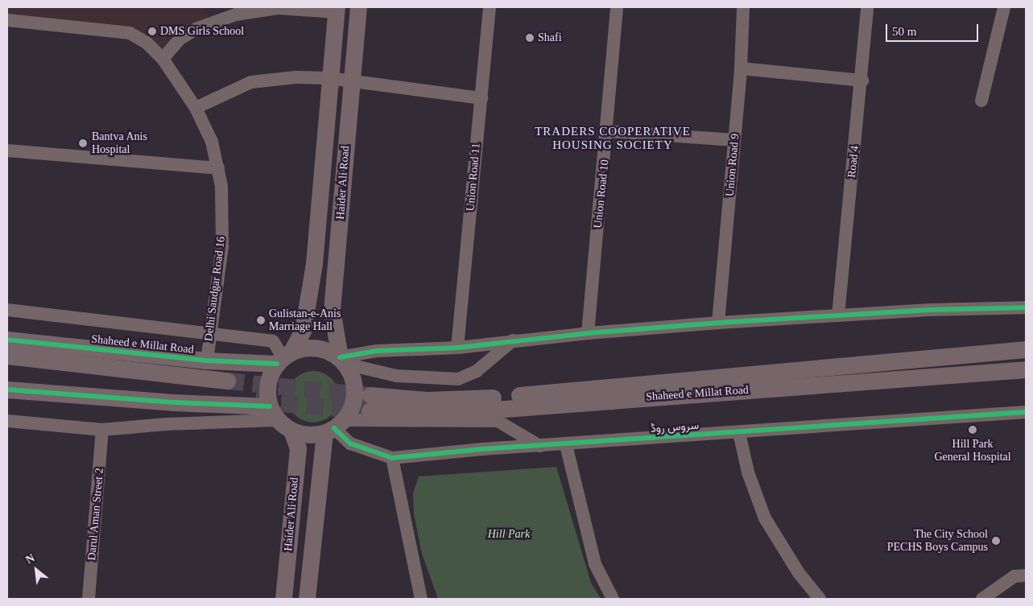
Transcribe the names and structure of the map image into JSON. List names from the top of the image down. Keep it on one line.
{"streets":{"main road":["Haider Ali Road","Shaheed e Millat Road"],"street":["Road 4","Union Road 9","Union Road 11","Union Road 10","Delhi Saudgar Road 16","سروس روڈ","Darul Aman Street 2"]},"crossings":[["Haider Ali Road","Shaheed e Millat Road"],["Haider Ali Road","سروس روڈ"],["Delhi Saudgar Road 16","Shaheed e Millat Road"],["Shaheed e Millat Road","سروس روڈ"]],"districts":["TRADERS COOPERATIVE HOUSING SOCIETY"],"parks":["Hill Park"],"places":["DMS Girls School","Shafi","Bantva Anis Hospital","Gulistan-e-Anis Marriage Hall","Hill Park General Hospital","The City School PECHS Boys Campus"],"scale_bar":"50 m","north":"top left"}
